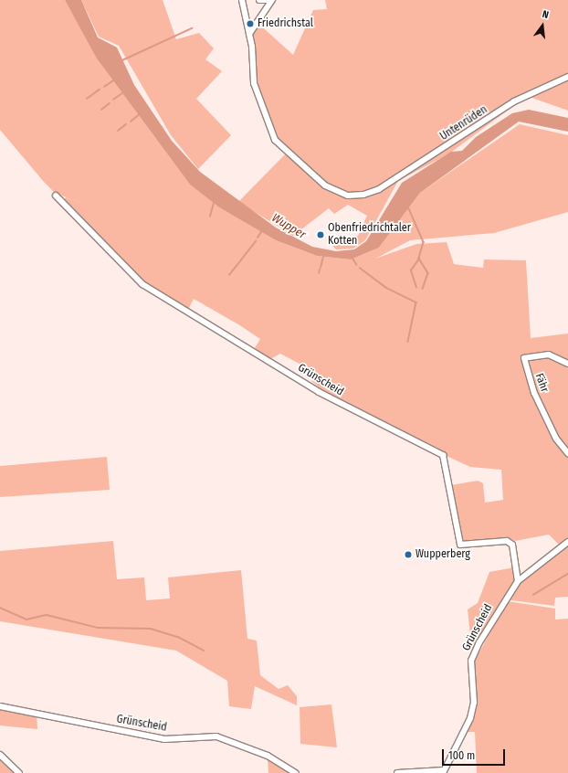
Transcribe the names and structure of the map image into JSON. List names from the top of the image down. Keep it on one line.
{"streets":{"street":["Untenrüden","Grünscheid","Fähr"]},"water":["Wupper"],"places":["Friedrichstal","Obenfriedrichtaler Kotten","Wupperberg"],"scale_bar":"100 m","north":"top"}
